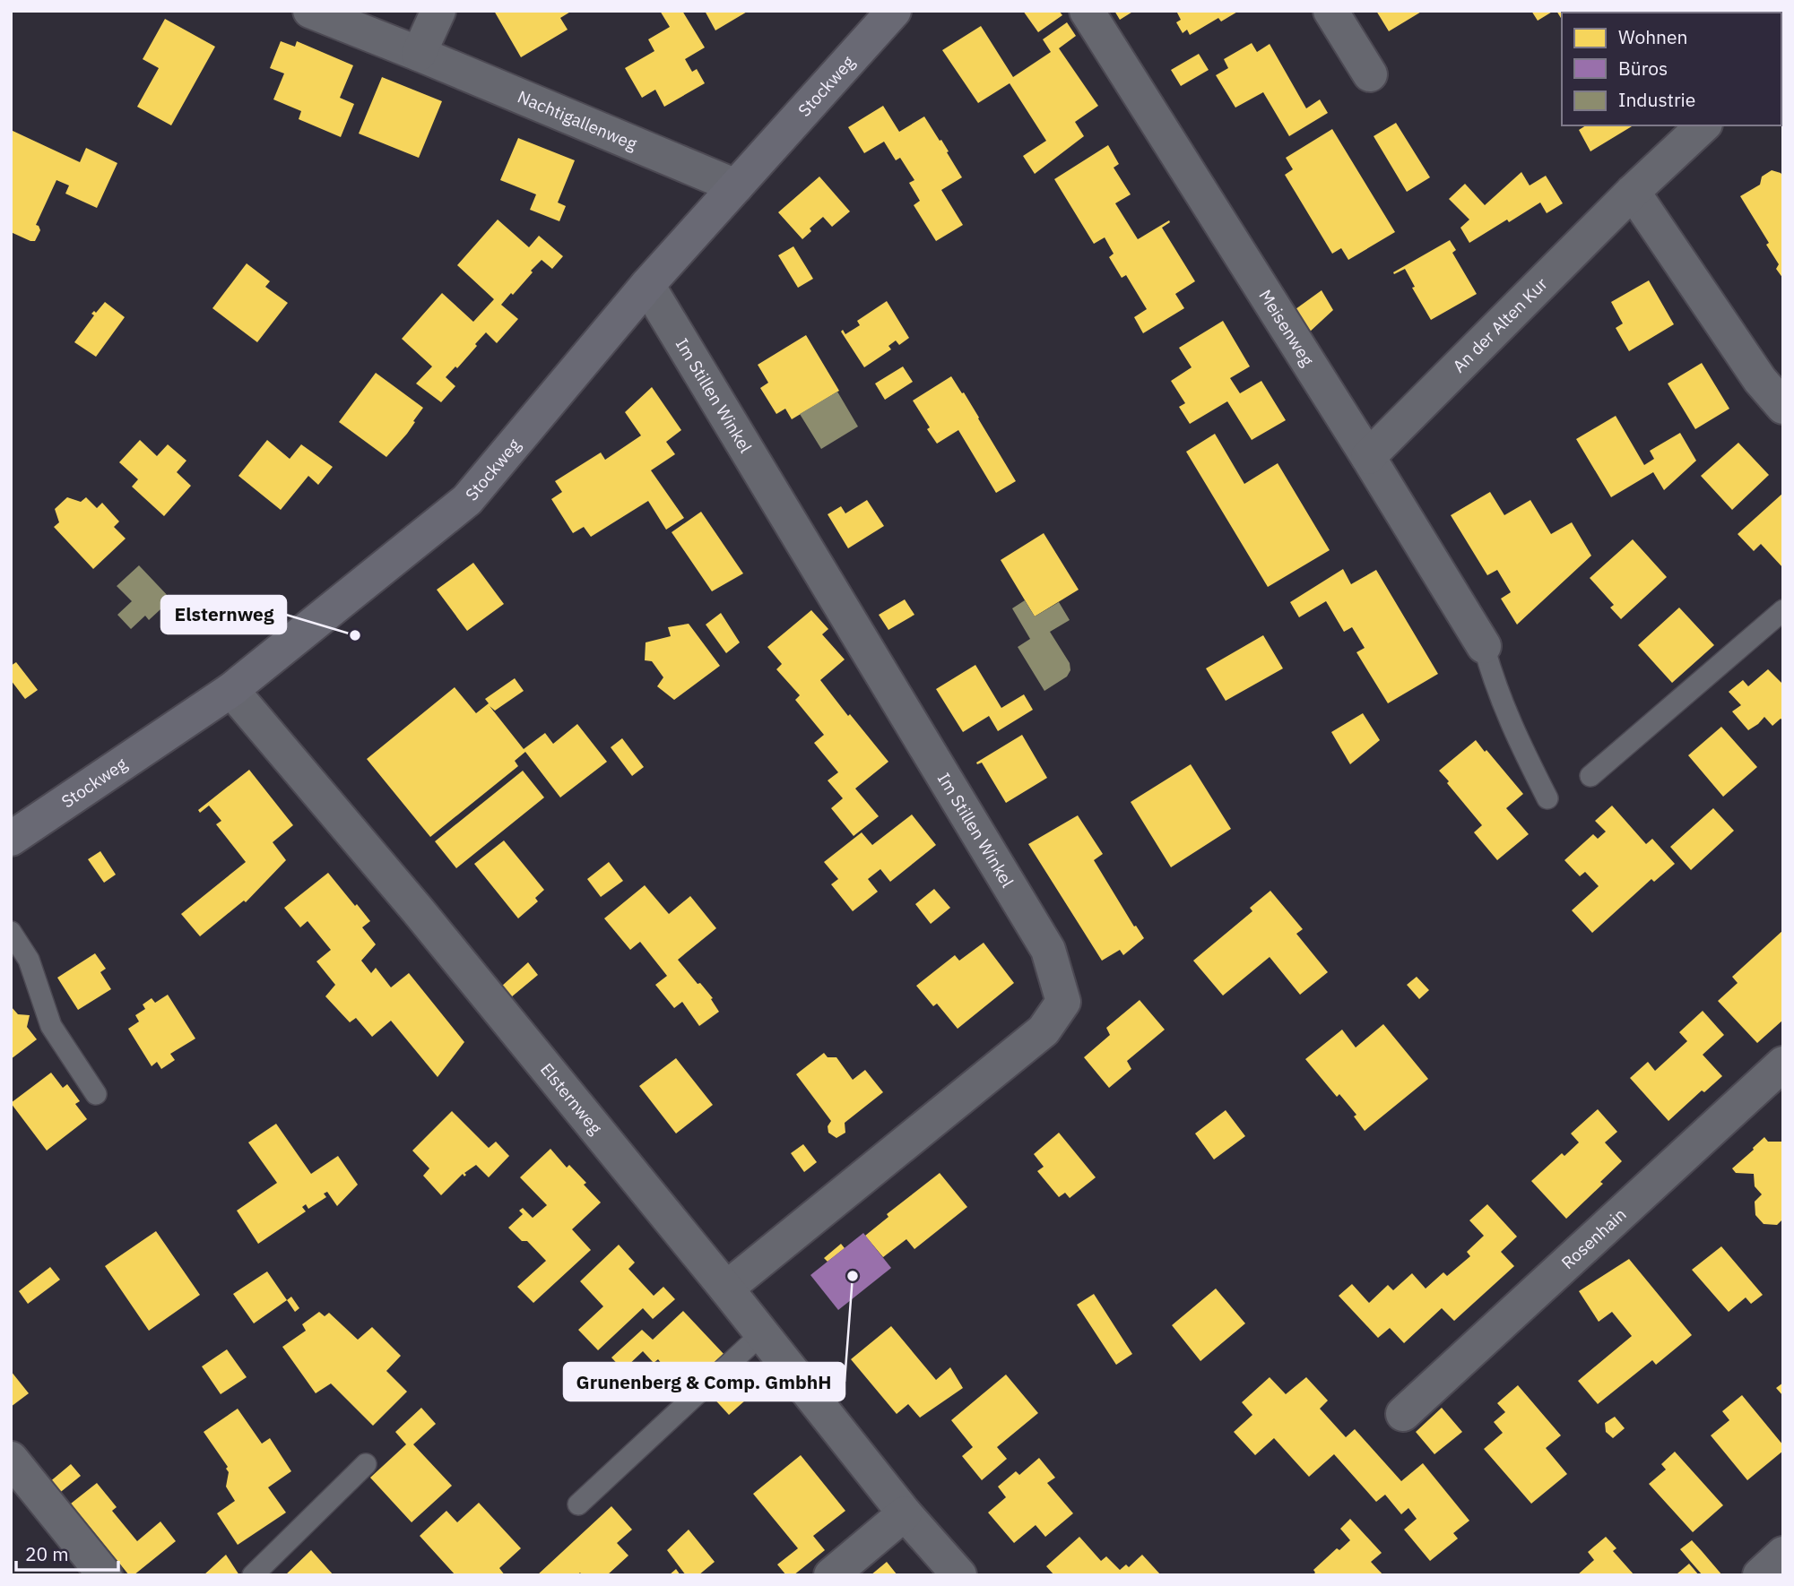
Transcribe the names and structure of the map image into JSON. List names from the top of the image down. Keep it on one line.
{"streets":{"street":["Stockweg","Nachtigallenweg","An der Alten Kur","Meisenweg","Im Stillen Winkel","Elsternweg","Rosenhain"]},"crossings":[["Stockweg","Nachtigallenweg"],["Stockweg","Im Stillen Winkel"],["Stockweg","Elsternweg"],["An der Alten Kur","Meisenweg"],["Im Stillen Winkel","Elsternweg"]],"places":["Elsternweg","Grunenberg & Comp. GmbhH"],"legend":["Wohnen","Büros","Industrie"],"scale_bar":"20 m"}
